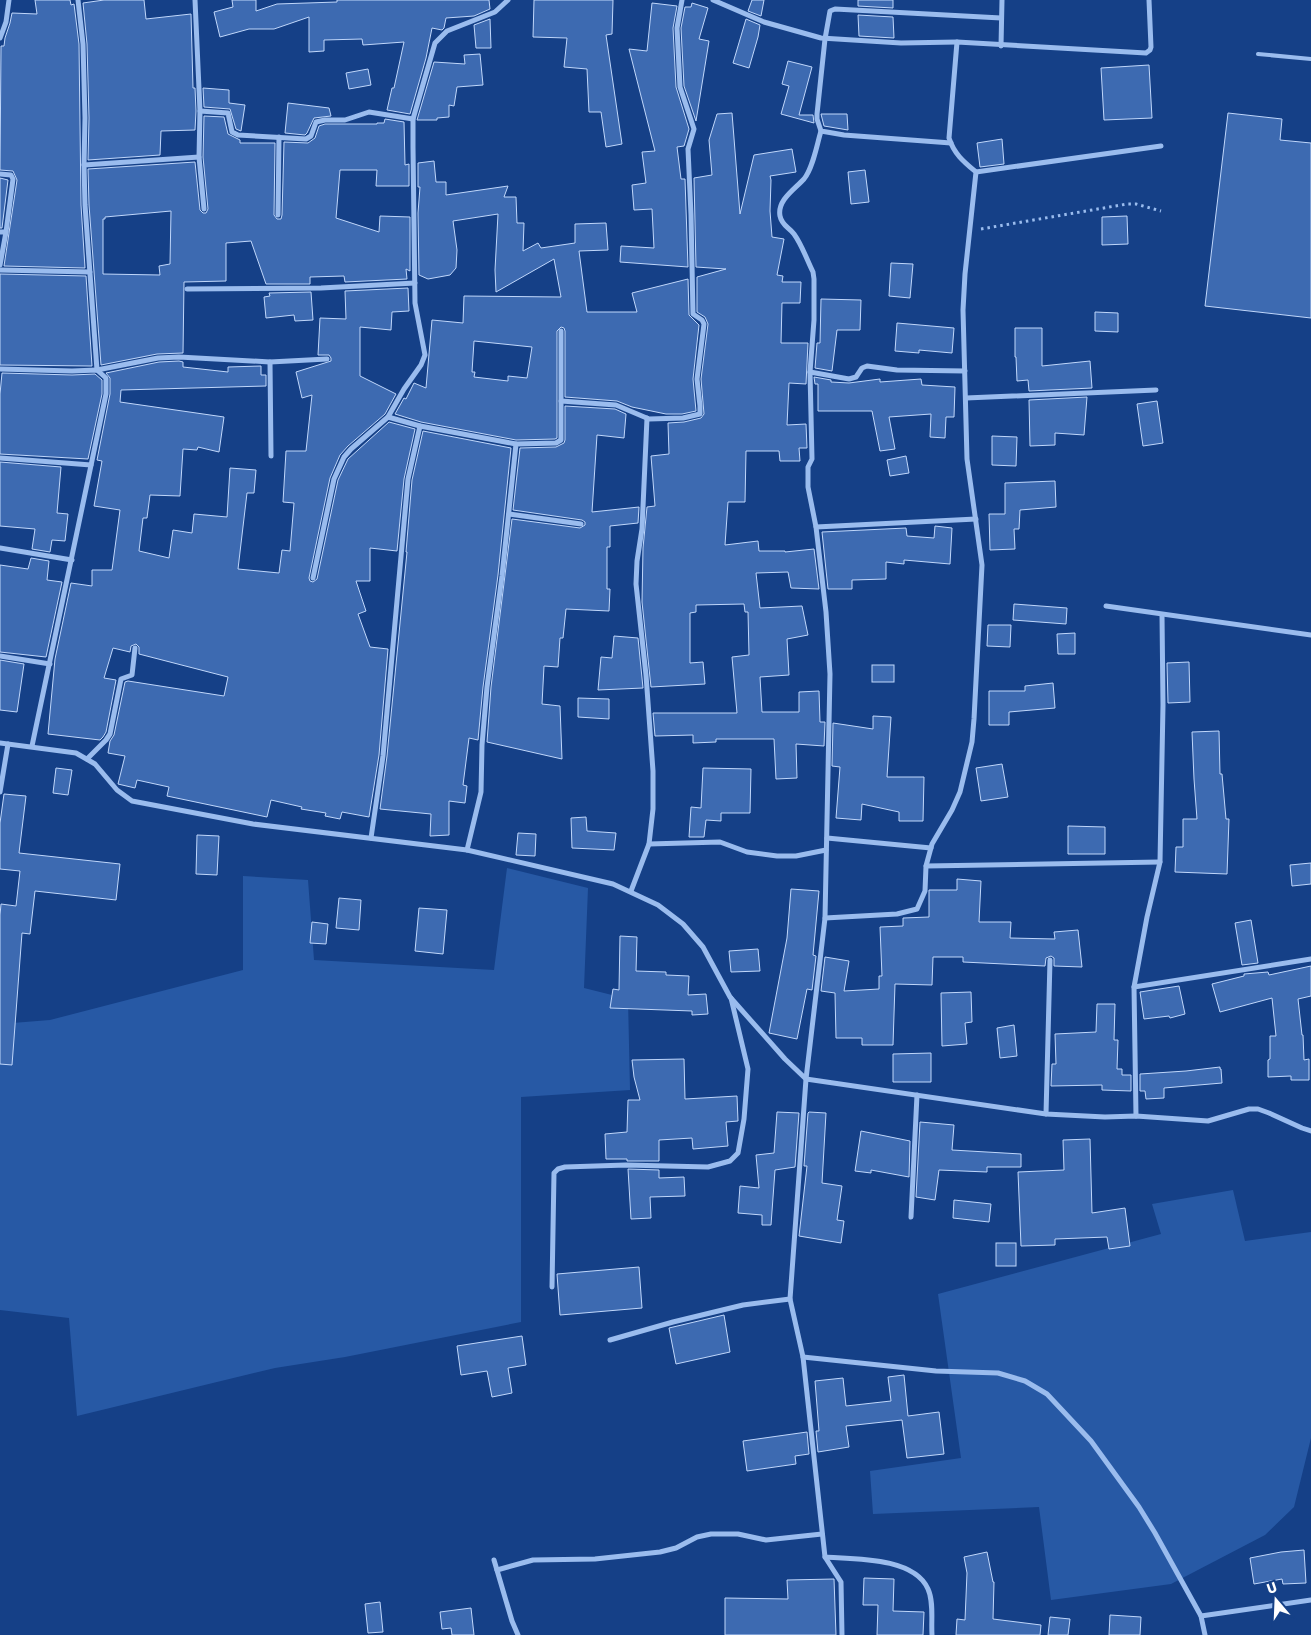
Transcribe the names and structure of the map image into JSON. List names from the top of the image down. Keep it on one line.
{"north":"top"}
